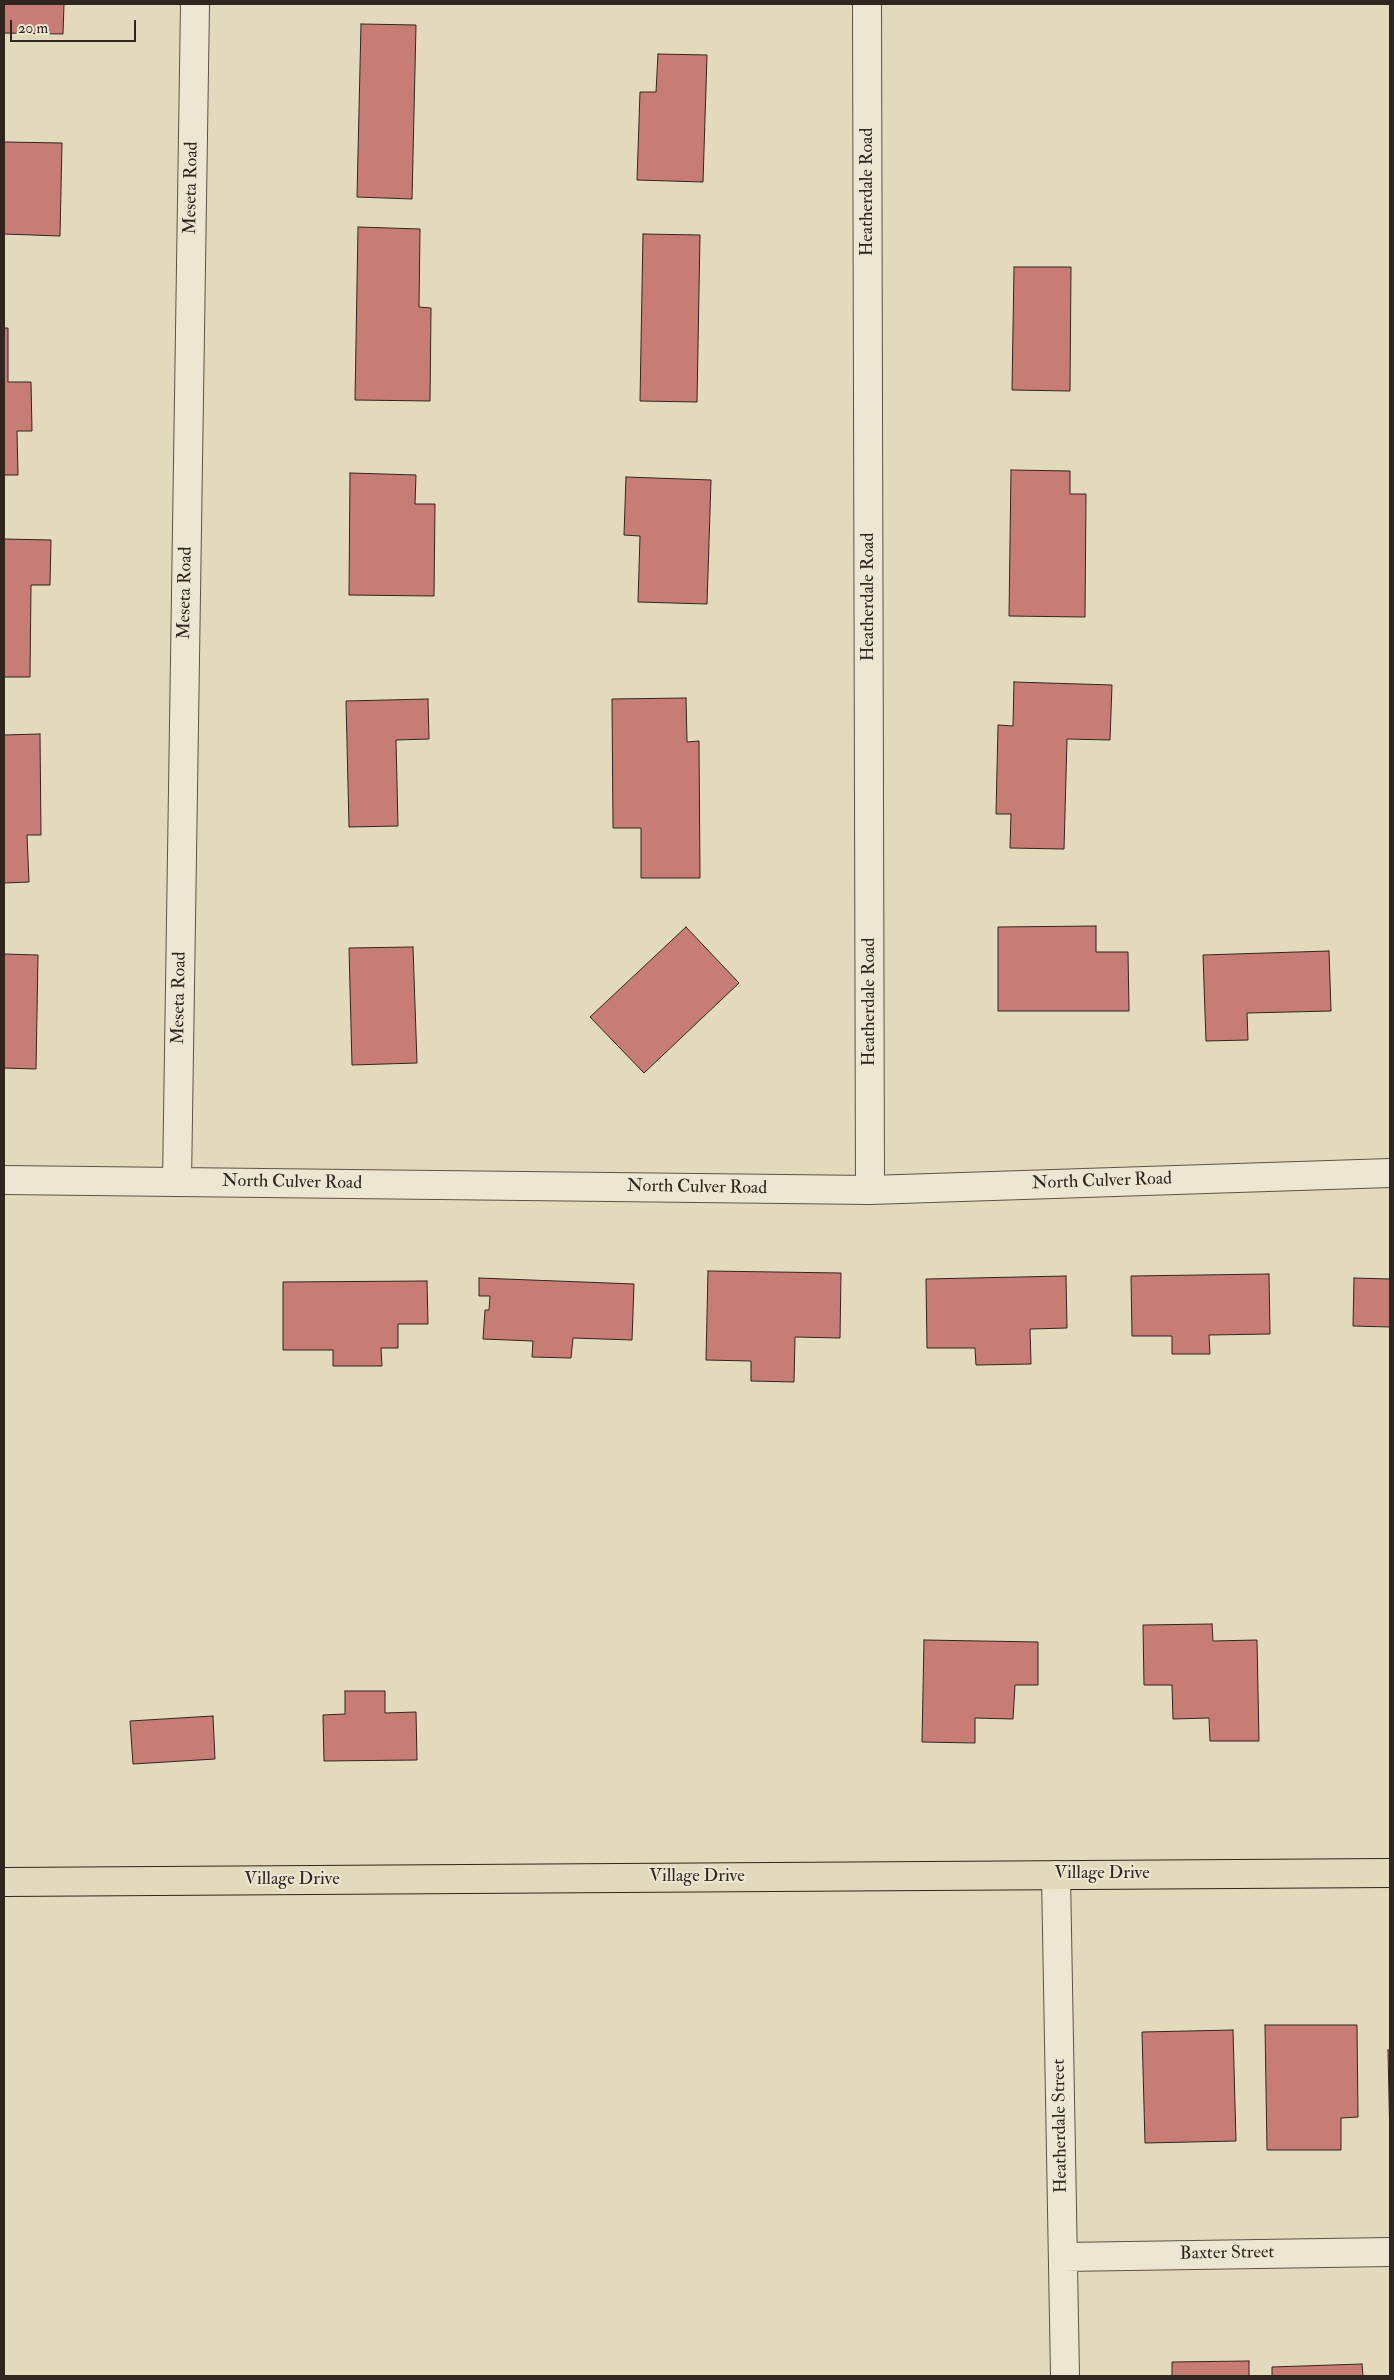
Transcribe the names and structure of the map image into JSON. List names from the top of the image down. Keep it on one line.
{"streets":{"main road":["Village Drive"],"street":["Meseta Road","Heatherdale Road","North Culver Road","Heatherdale Street","Baxter Street"]},"crossings":[["Meseta Road","North Culver Road"],["Heatherdale Road","North Culver Road"],["Village Drive","Heatherdale Street"],["Heatherdale Street","Baxter Street"]],"scale_bar":"20 m"}
